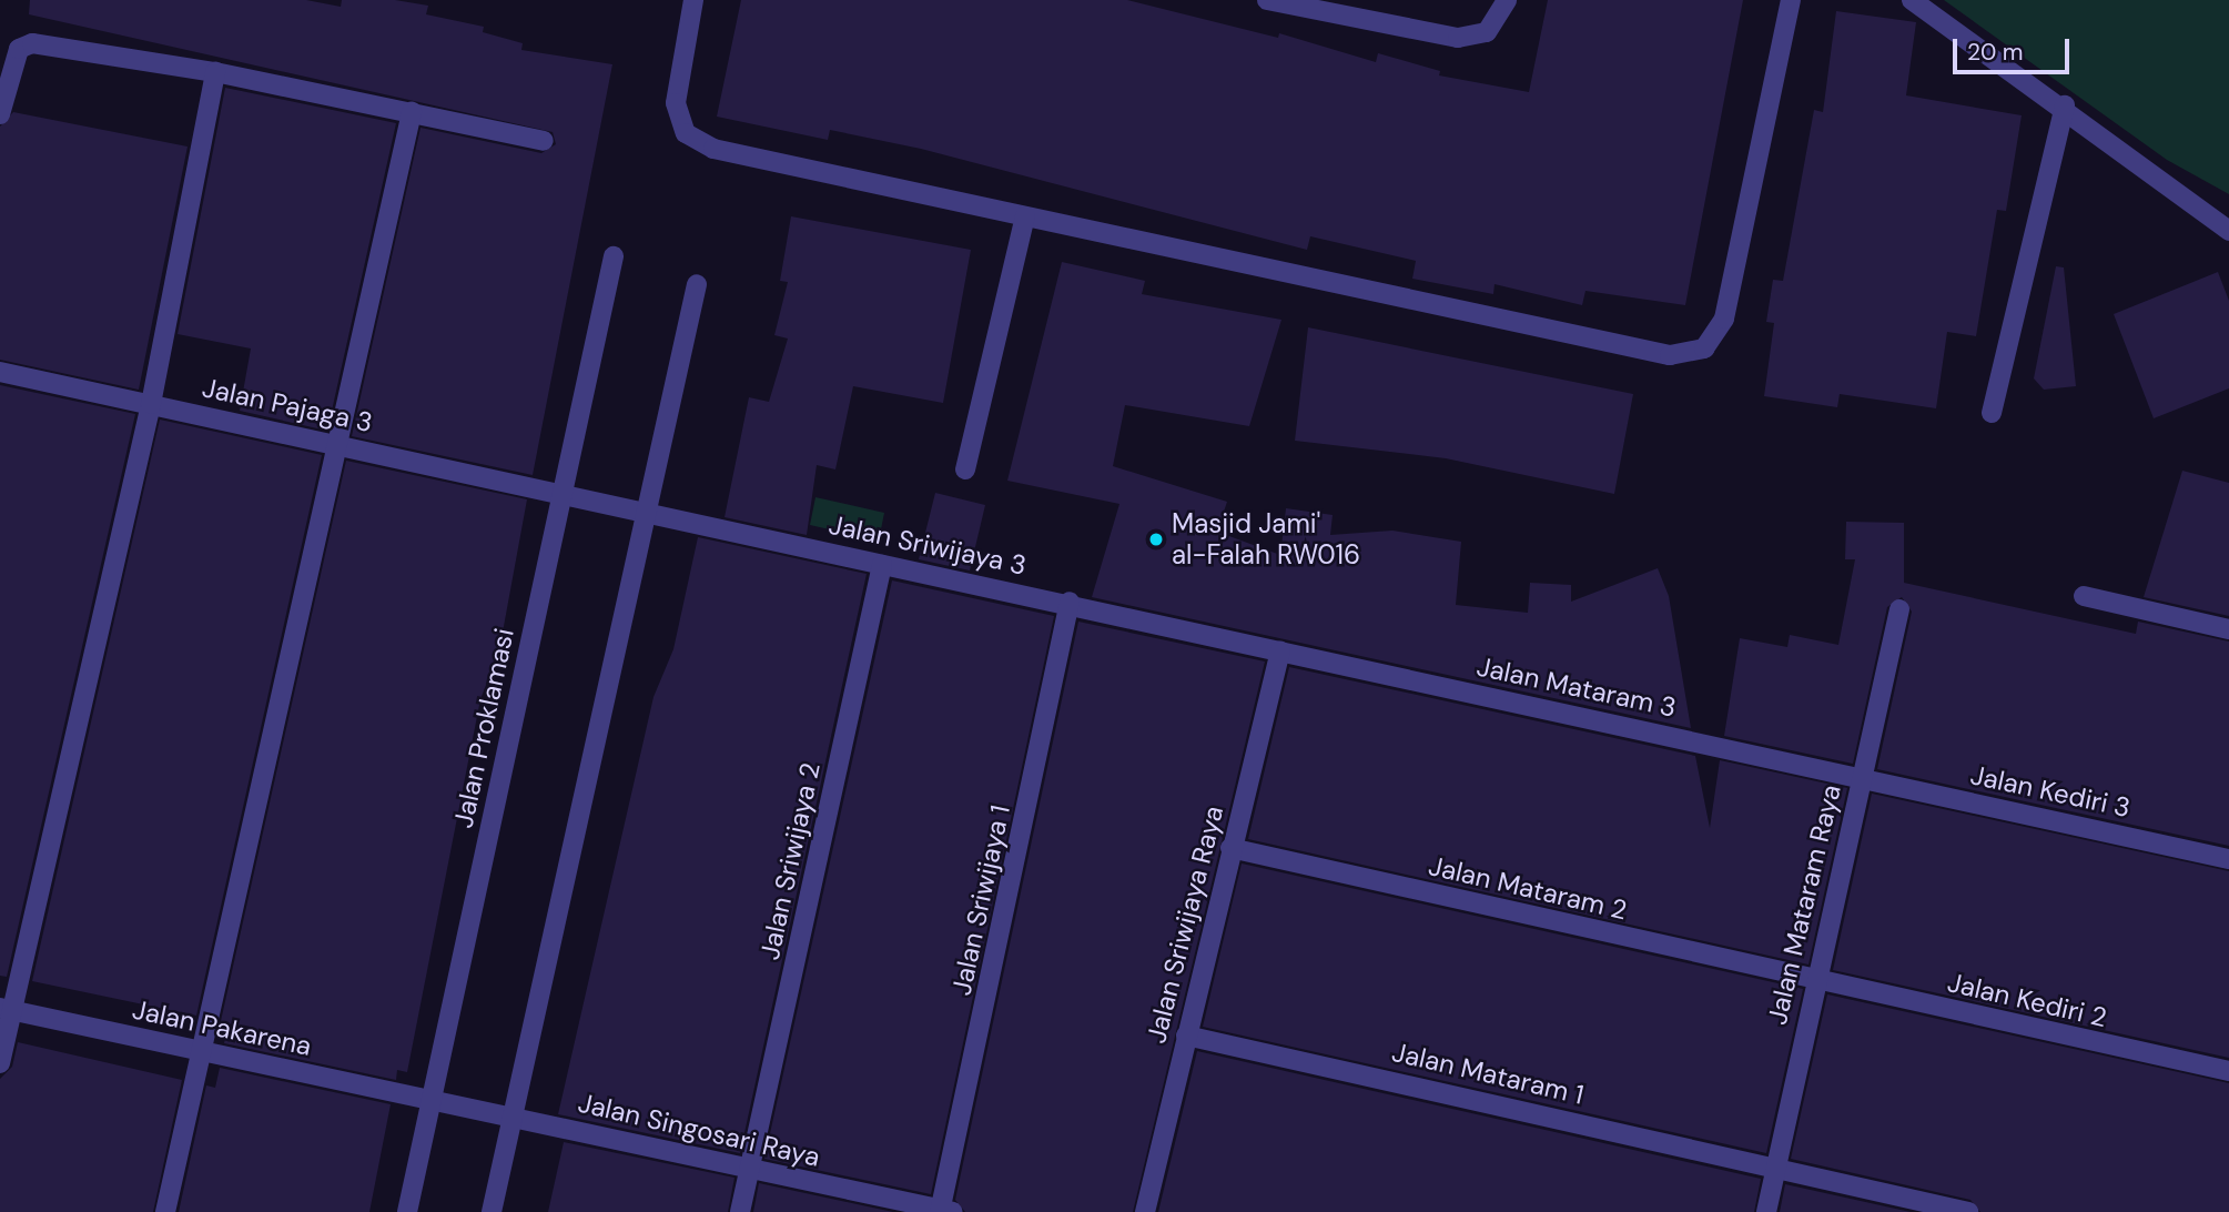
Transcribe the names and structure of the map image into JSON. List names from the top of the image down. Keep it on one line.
{"streets":{"street":["Jalan Pajaga 3","Jalan Sriwijaya 3","Jalan Mataram 3","Jalan Proklamasi","Jalan Kediri 3","Jalan Sriwijaya 2","Jalan Mataram 2","Jalan Sriwijaya 1","Jalan Mataram Raya","Jalan Sriwijaya Raya","Jalan Kediri 2","Jalan Pakarena","Jalan Mataram 1","Jalan Singosari Raya"]},"crossings":[["Jalan Pajaga 3","Jalan Sriwijaya 3"],["Jalan Pajaga 3","Jalan Proklamasi"],["Jalan Sriwijaya 3","Jalan Mataram 3"],["Jalan Sriwijaya 3","Jalan Proklamasi"],["Jalan Sriwijaya 3","Jalan Sriwijaya 2"],["Jalan Sriwijaya 3","Jalan Sriwijaya 1"],["Jalan Sriwijaya 3","Jalan Sriwijaya Raya"],["Jalan Mataram 3","Jalan Kediri 3"],["Jalan Mataram 3","Jalan Mataram Raya"],["Jalan Mataram 3","Jalan Sriwijaya Raya"],["Jalan Proklamasi","Jalan Pakarena"],["Jalan Proklamasi","Jalan Singosari Raya"],["Jalan Kediri 3","Jalan Mataram Raya"],["Jalan Sriwijaya 2","Jalan Singosari Raya"],["Jalan Mataram 2","Jalan Mataram Raya"],["Jalan Mataram 2","Jalan Sriwijaya Raya"],["Jalan Mataram 2","Jalan Kediri 2"],["Jalan Sriwijaya 1","Jalan Singosari Raya"],["Jalan Mataram Raya","Jalan Kediri 2"],["Jalan Mataram Raya","Jalan Mataram 1"],["Jalan Sriwijaya Raya","Jalan Mataram 1"],["Jalan Pakarena","Jalan Singosari Raya"]],"places":["Masjid Jami' al-Falah RW016"],"scale_bar":"20 m"}
